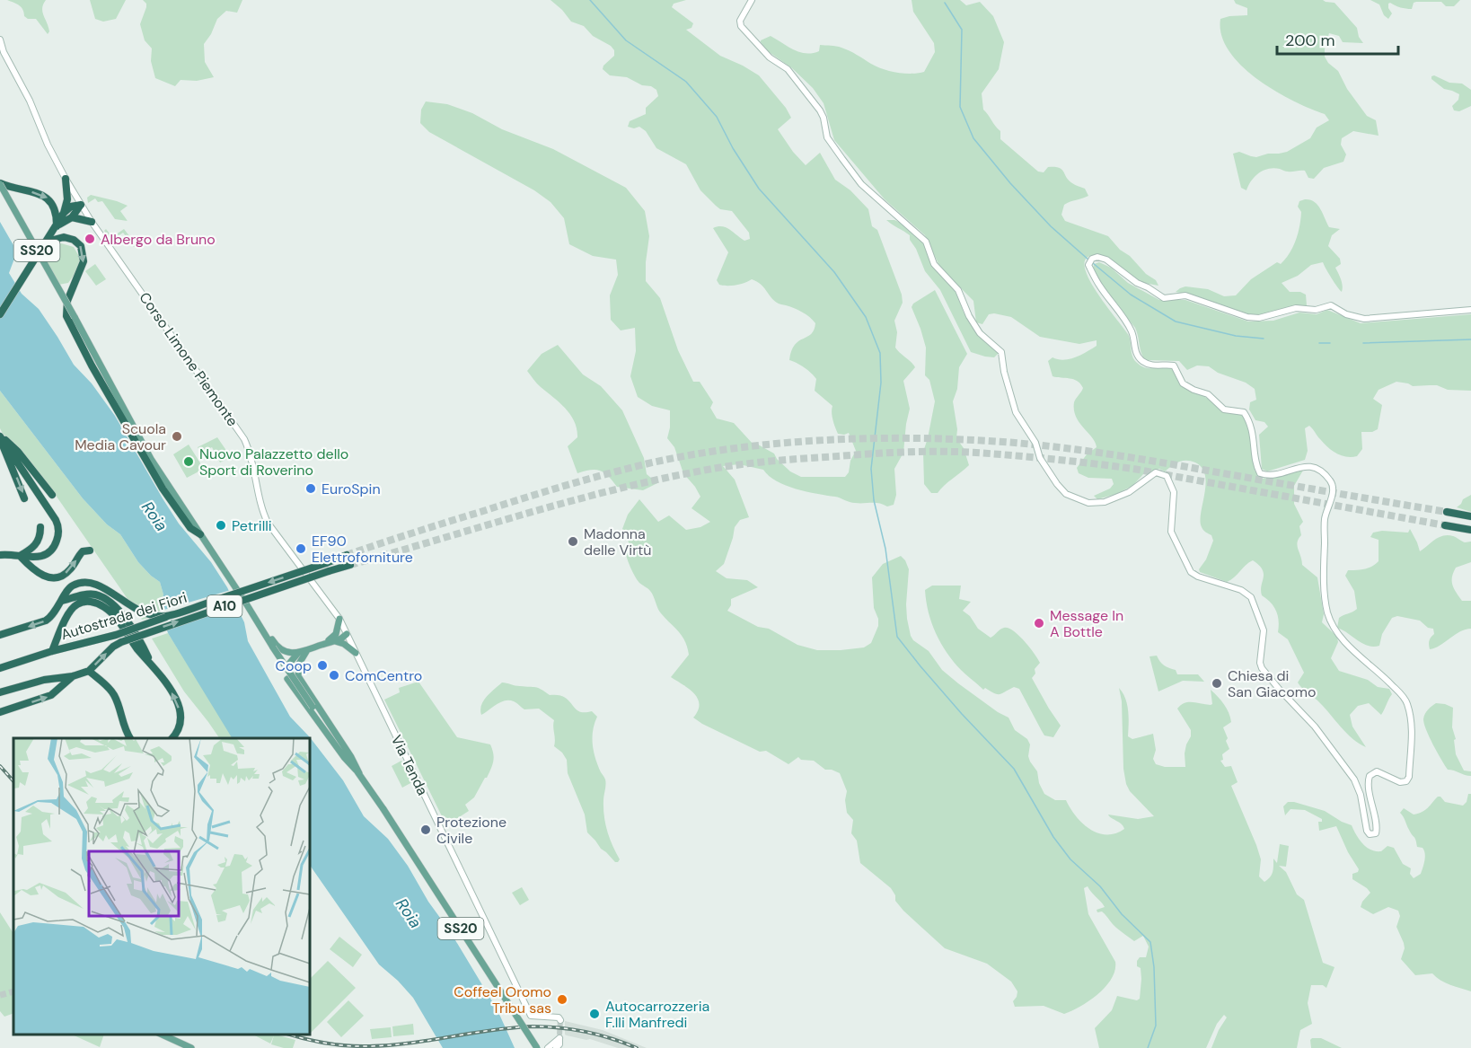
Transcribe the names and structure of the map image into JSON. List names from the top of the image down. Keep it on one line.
{"streets":{"highway":["A10","Autostrada dei Fiori"],"main road":["SS20","Corso Limone Piemonte","Via Tenda"]},"crossings":[["Corso Limone Piemonte","Via Tenda"]],"water":["Roia"],"places":["Albergo da Bruno","Scuola Media Cavour","Nuovo Palazzetto dello Sport di Roverino","EuroSpin","Petrilli","Madonna delle Virtù","EF90 Elettroforniture","Message In A Bottle","Coop","ComCentro","Chiesa di San Giacomo","Protezione Civile","Coffeel Oromo Tribu sas","Autocarrozzeria F.lli Manfredi"],"scale_bar":"200 m"}
